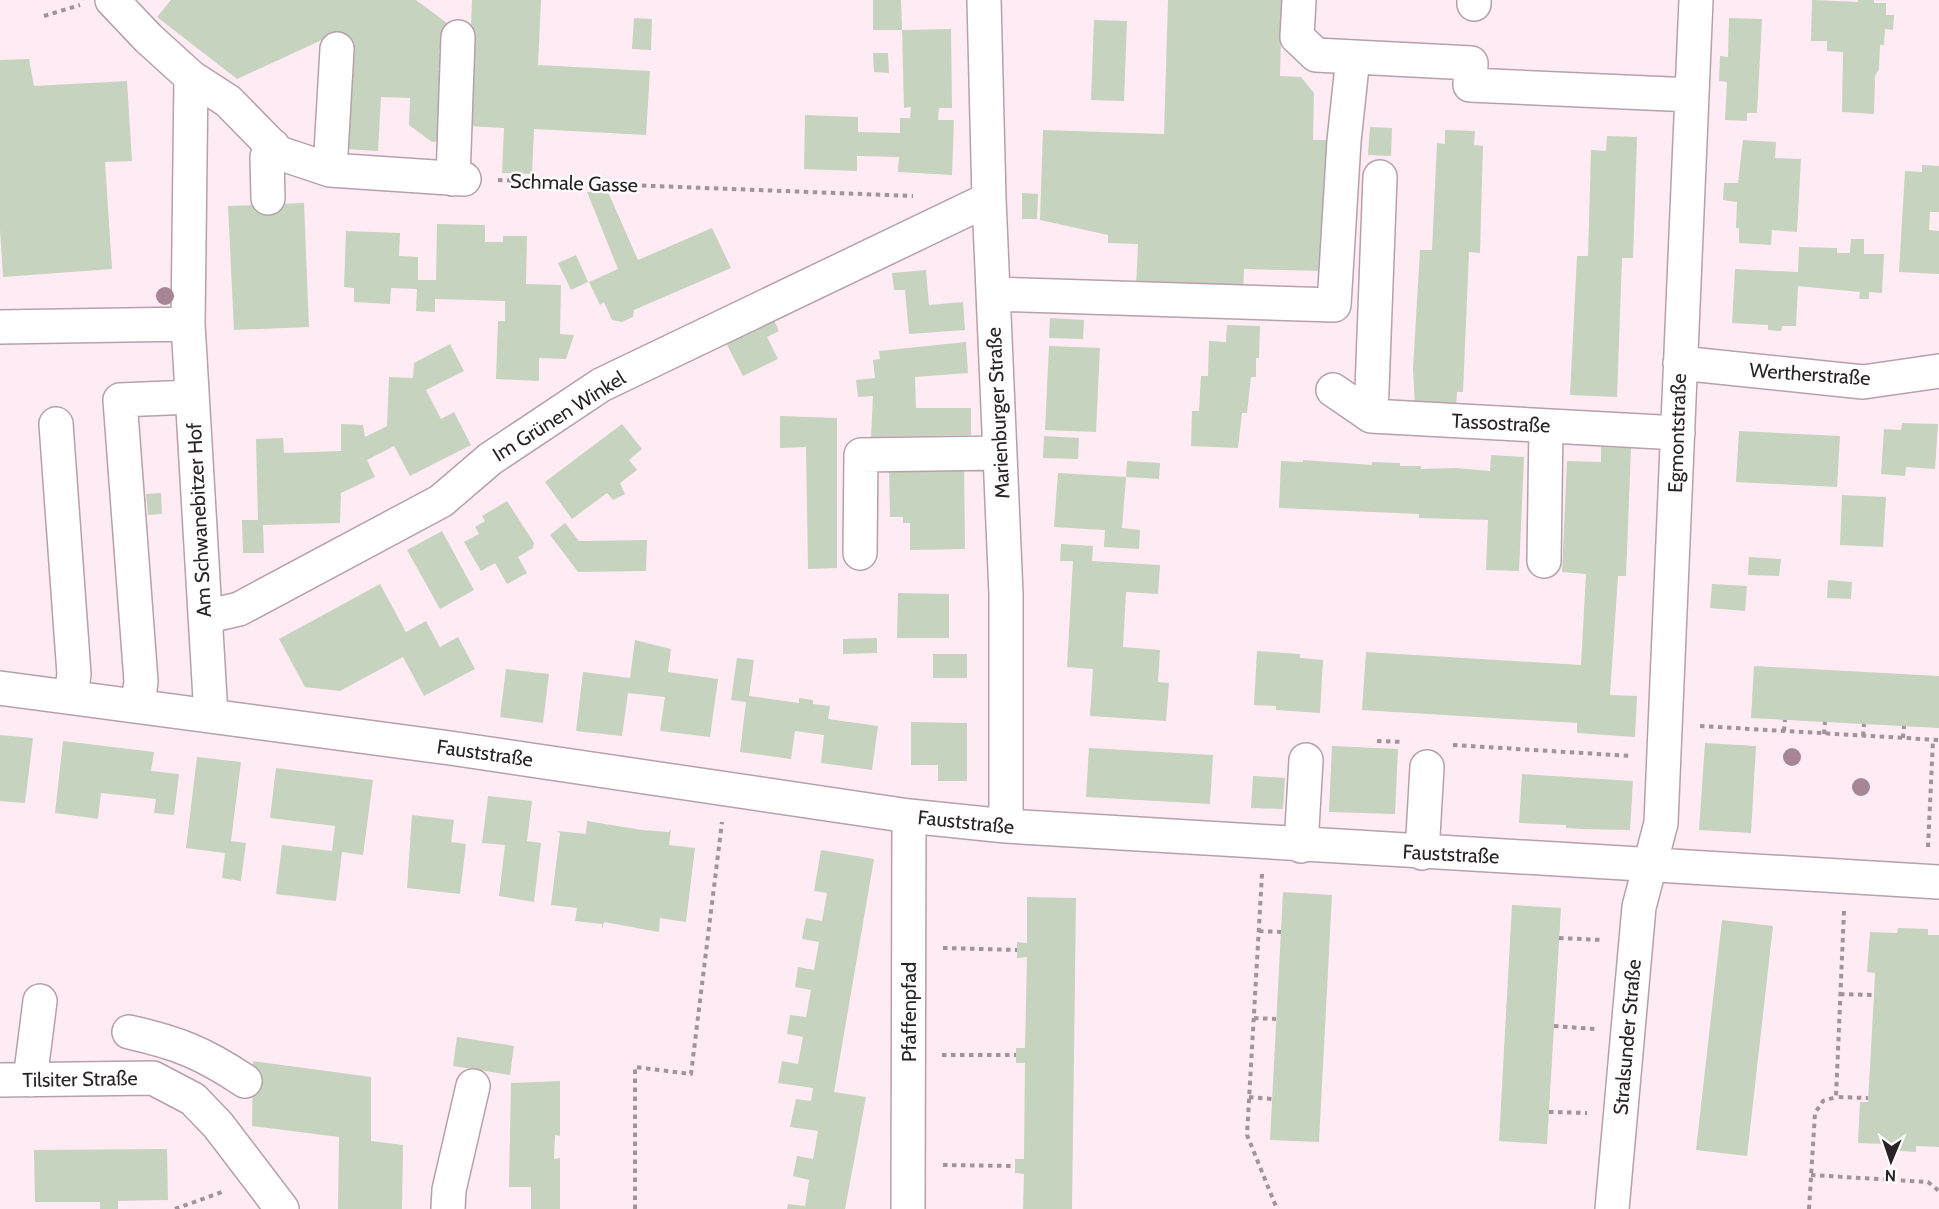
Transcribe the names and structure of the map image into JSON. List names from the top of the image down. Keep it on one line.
{"streets":{"street":["Wertherstraße","Marienburger Straße","Im Grünen Winkel","Tassostraße","Egmontstraße","Am Schwanebitzer Hof","Fauststraße","Pfaffenpfad","Stralsunder Straße","Tilsiter Straße"],"path":["Schmale Gasse"]},"crossings":[["Wertherstraße","Egmontstraße"],["Marienburger Straße","Im Grünen Winkel"],["Marienburger Straße","Fauststraße"],["Im Grünen Winkel","Am Schwanebitzer Hof"],["Tassostraße","Egmontstraße"],["Egmontstraße","Fauststraße"],["Egmontstraße","Stralsunder Straße"],["Am Schwanebitzer Hof","Fauststraße"],["Fauststraße","Pfaffenpfad"],["Fauststraße","Stralsunder Straße"]],"north":"bottom"}
